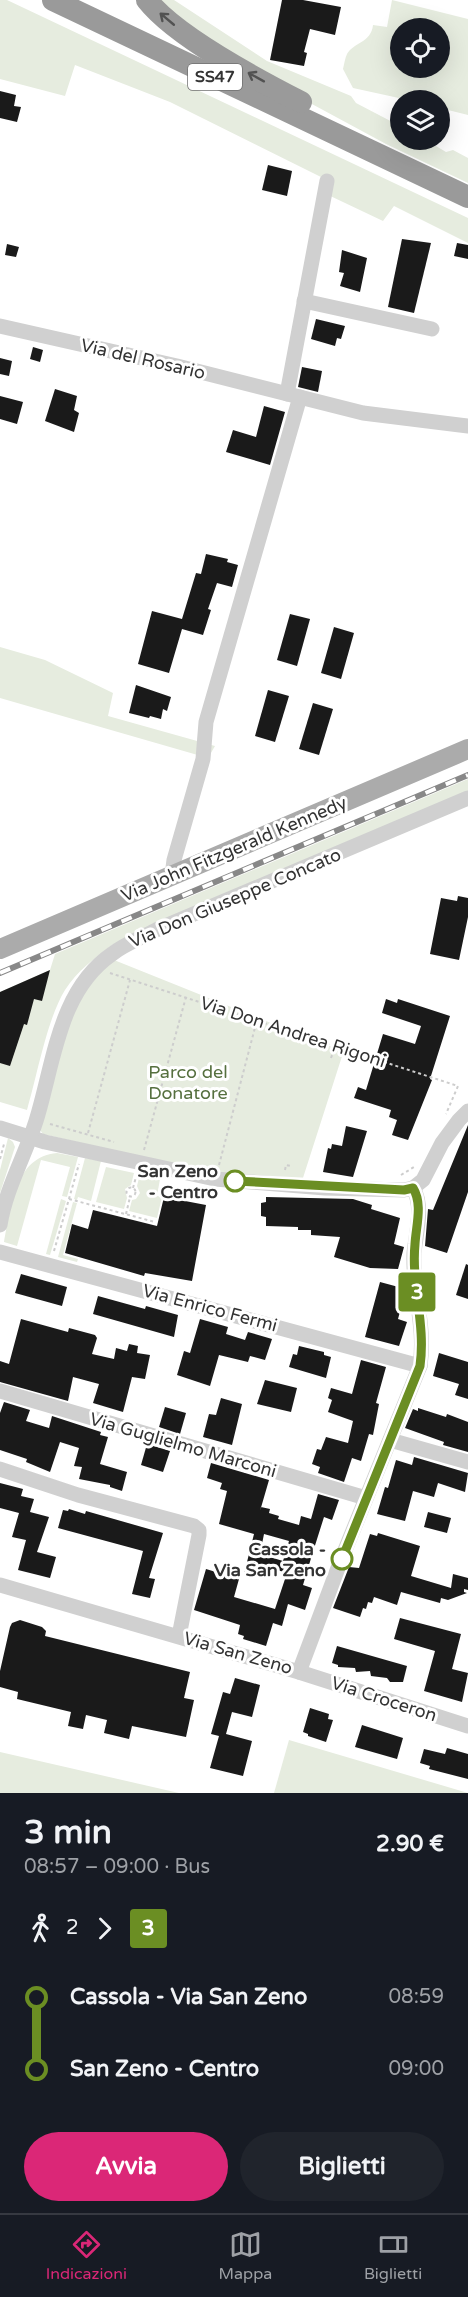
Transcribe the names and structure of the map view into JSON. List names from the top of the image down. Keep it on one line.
{"streets":{"highway":["SS47"],"main road":["Via John Fitzgerald Kennedy"],"street":["Via del Rosario","Via Don Giuseppe Concato","Via Enrico Fermi","Via Guglielmo Marconi","Via San Zeno","Via Croceron"],"path":["Via Don Andrea Rigoni"]},"crossings":[["Via Enrico Fermi","Via San Zeno"],["Via Guglielmo Marconi","Via San Zeno"],["Via San Zeno","Via Croceron"]],"parks":["Parco del Donatore"],"places":["San Zeno - Centro","Cassola - Via San Zeno"],"lines":["bus line 3"],"page":{"on_map":"3","heading":["3 min","08:57 – 09:00 · Bus","2.90 €"],"legs":["2","3"],"list":[{"name":"Cassola - Via San Zeno","value":"08:59"},{"name":"San Zeno - Centro","value":"09:00"}],"buttons":["Avvia","Biglietti"],"tabs":["Indicazioni","Mappa","Biglietti"]}}
